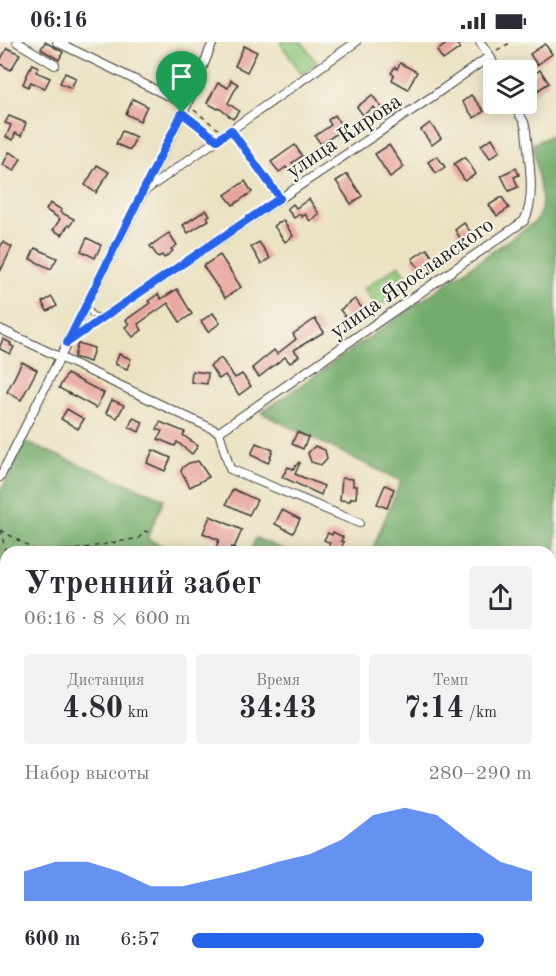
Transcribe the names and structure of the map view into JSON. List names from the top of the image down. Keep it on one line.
{"streets":{"street":["улица Кирова","улица Ярославского"]},"page":{"status":"06:16","heading":["Утренний забег","06:16 · 8 × 600 m"],"stats":[["Дистанция","4.80 km"],["Время","34:43"],["Темп","7:14 /km"]],"chart":["Набор высоты","280–290 m"],"list":[{"name":"600 m","note":"6:57"}]}}
